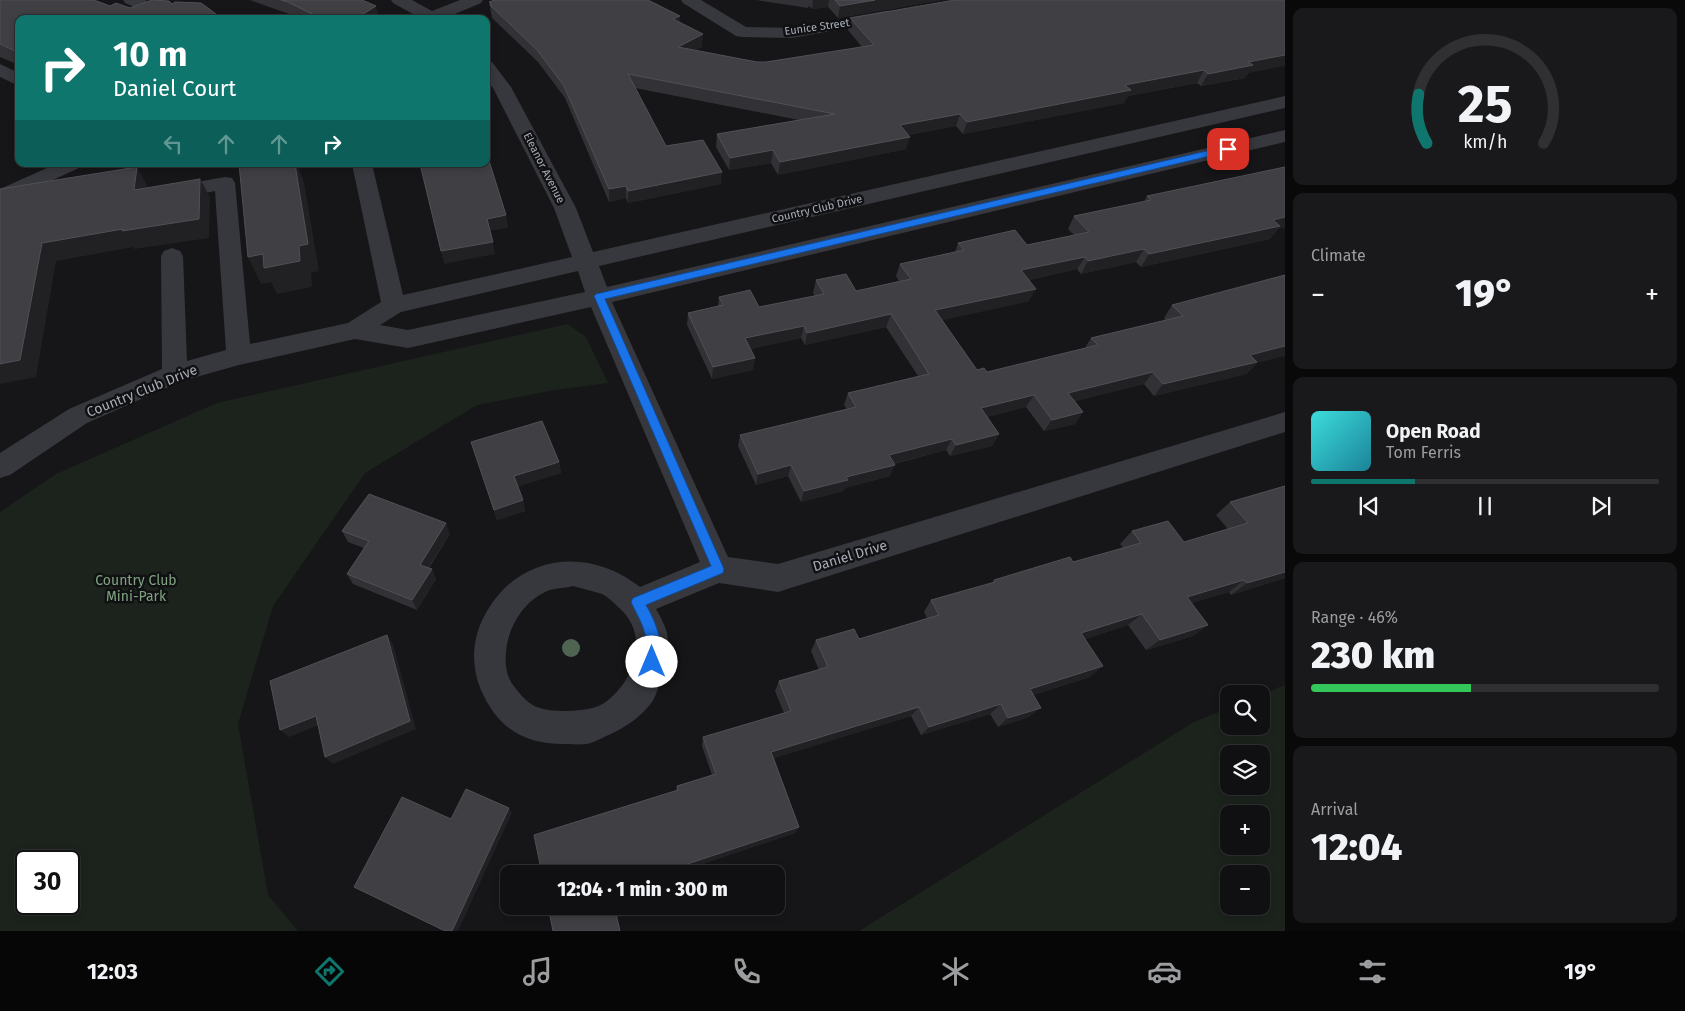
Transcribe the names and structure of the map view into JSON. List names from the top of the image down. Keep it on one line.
{"streets":{"street":["Eunice Street","Eleanor Avenue","Country Club Drive","Daniel Drive"]},"crossings":[["Eleanor Avenue","Country Club Drive"]],"parks":["Country Club Mini-Park"],"page":{"turn":["10 m","Daniel Court"],"tile":["Climate",["Range · 46%","230 km"],["Arrival","12:04"]],"heat":["−","19°","+"],"song":["Open Road","Tom Ferris"],"map_buttons":["+","−"],"limit":"30","trip":"12:04 · 1 min · 300 m","tabs":["12:03","19°"],"gauge":["25","km/h"]}}
